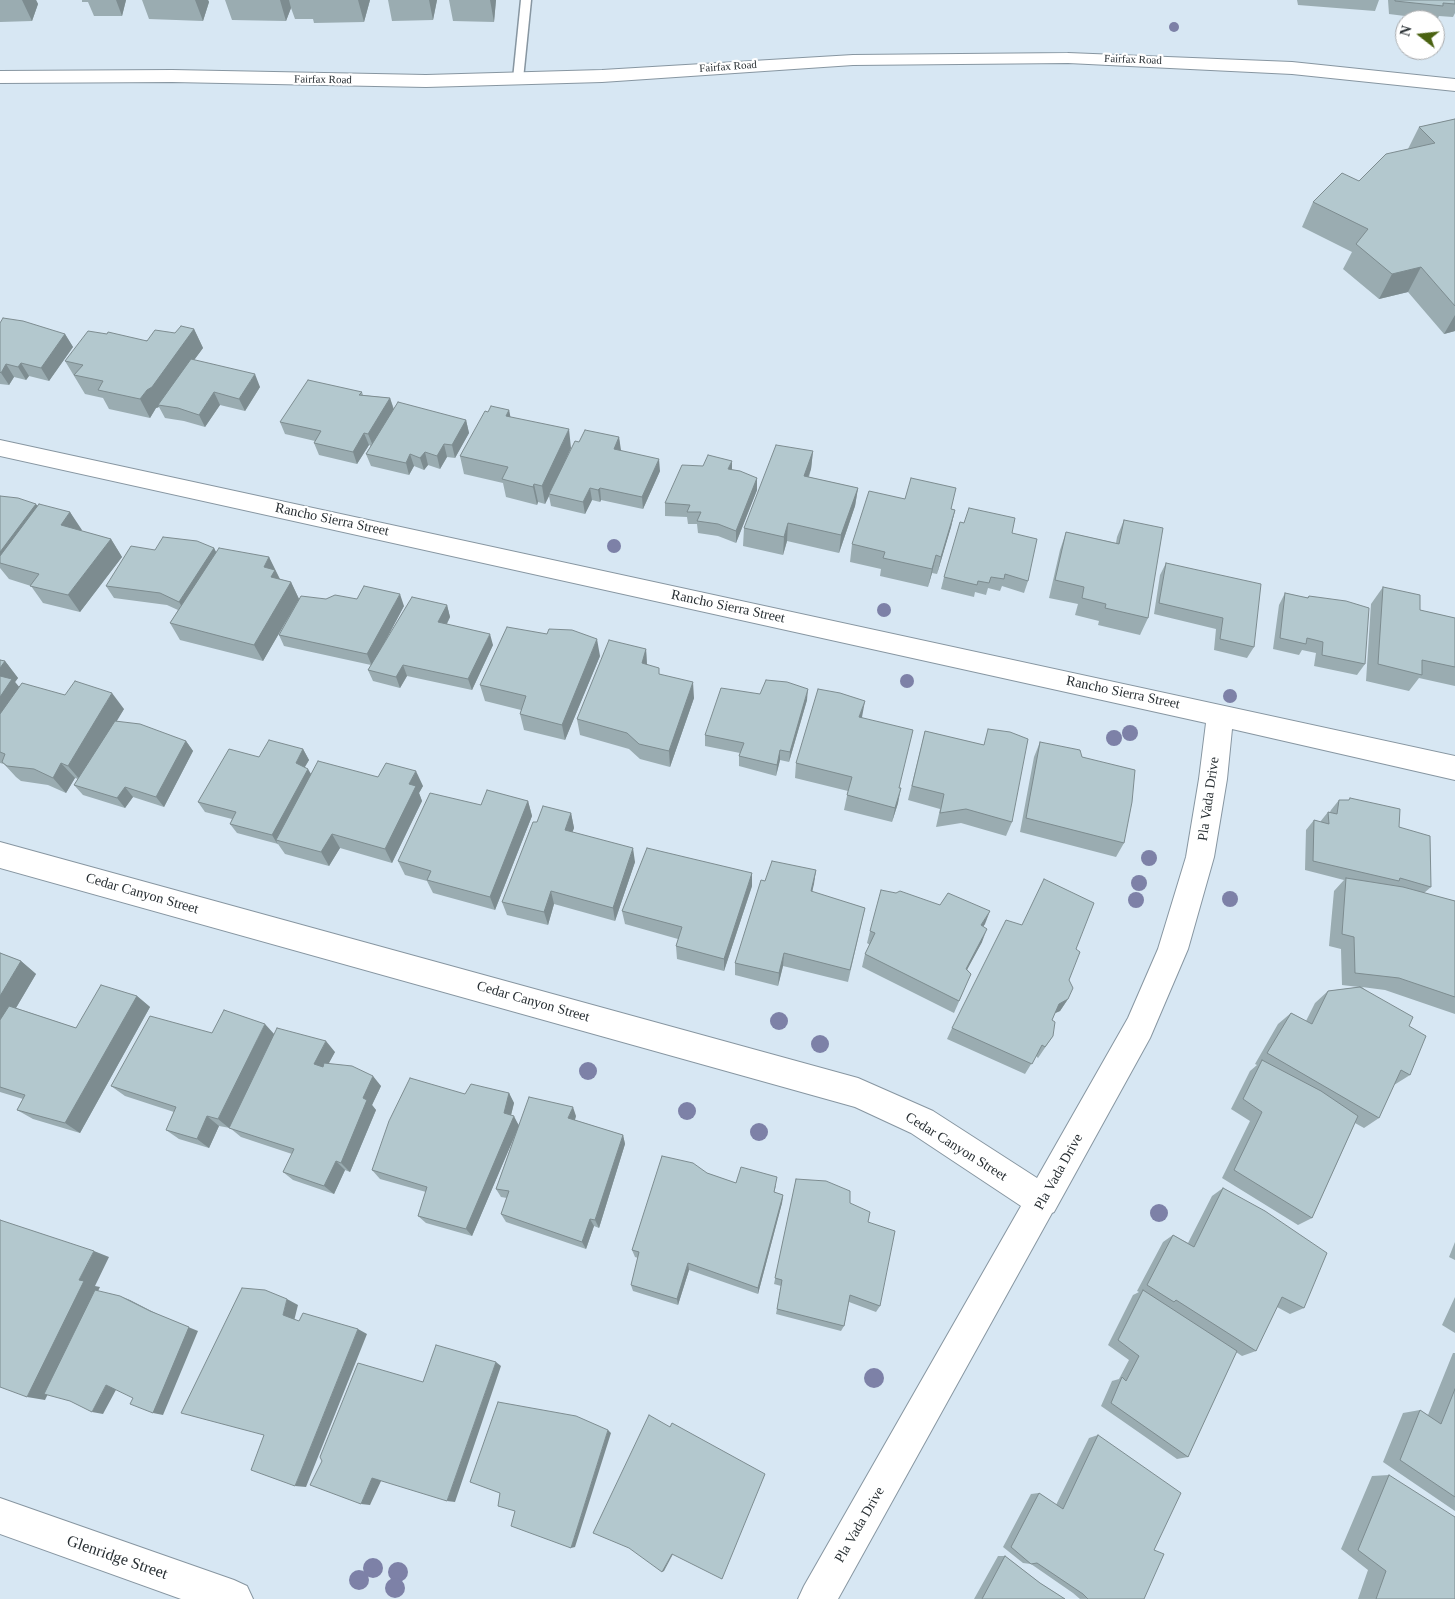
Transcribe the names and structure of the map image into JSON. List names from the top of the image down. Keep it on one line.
{"streets":{"street":["Fairfax Road","Rancho Sierra Street","Pla Vada Drive","Cedar Canyon Street","Glenridge Street"]},"crossings":[["Rancho Sierra Street","Pla Vada Drive"],["Pla Vada Drive","Cedar Canyon Street"]],"north":"left"}
